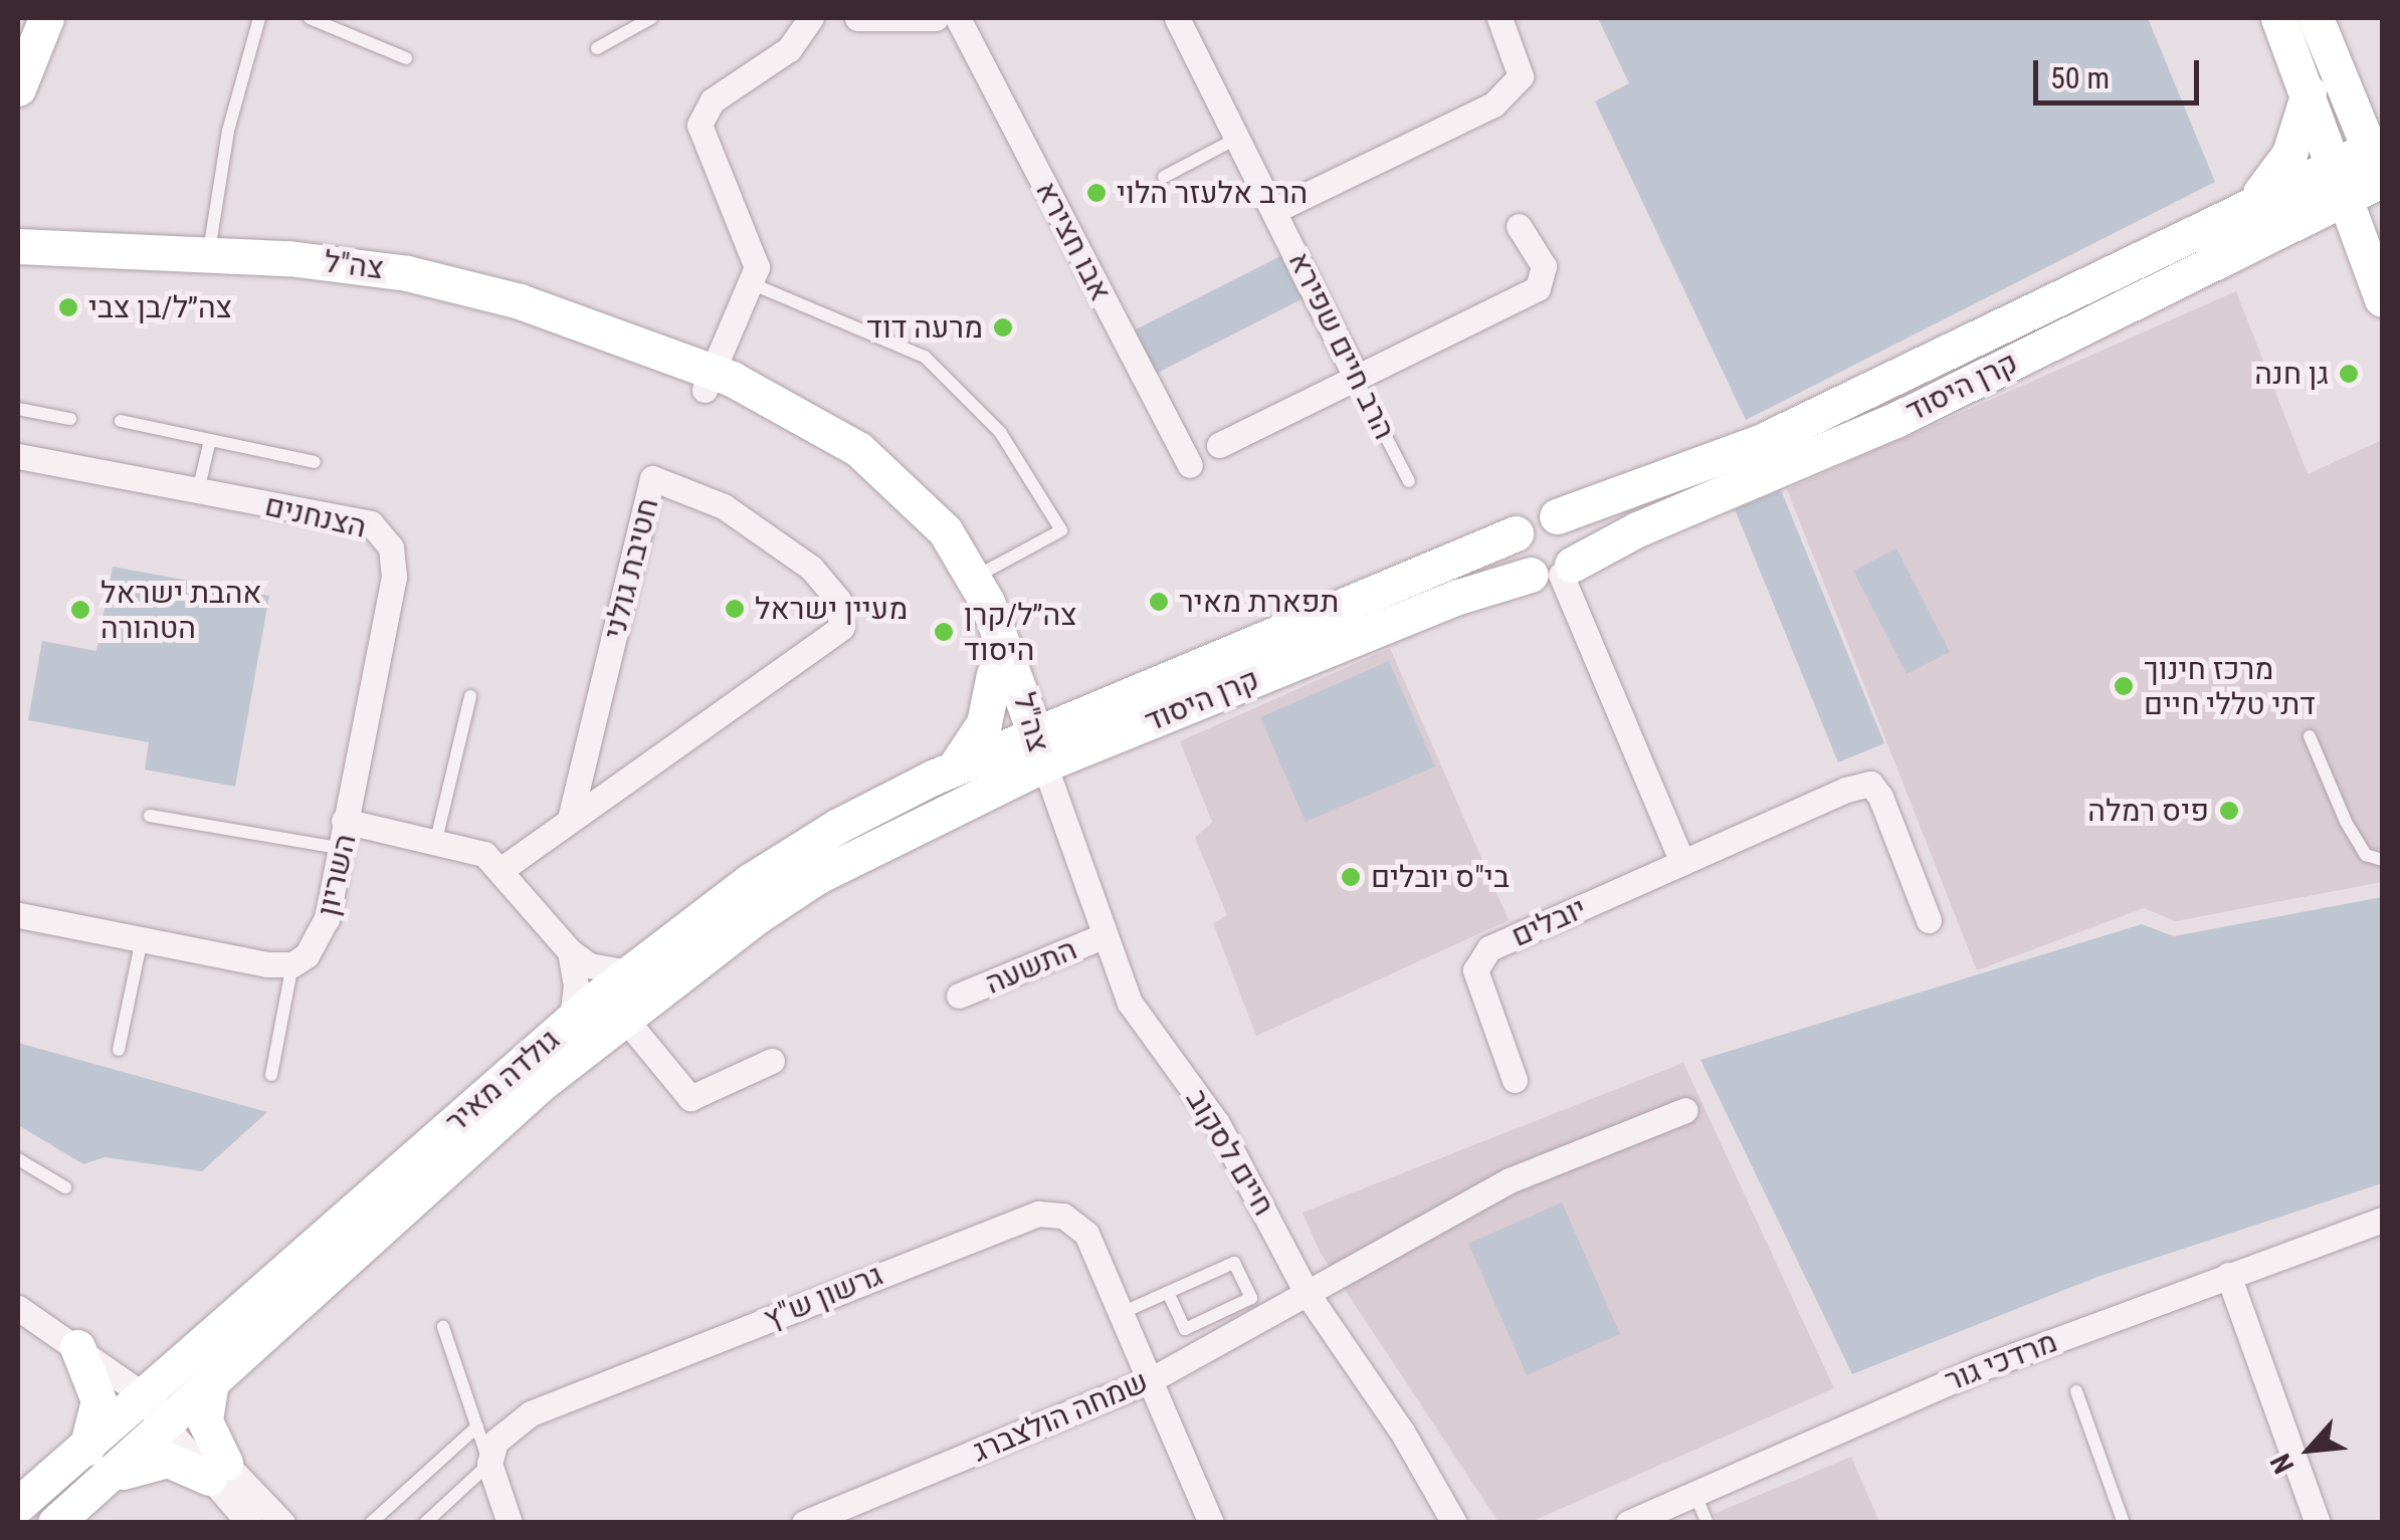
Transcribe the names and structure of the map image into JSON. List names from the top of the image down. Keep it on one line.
{"streets":{"main road":["צה\"ל","קרן היסוד","גולדה מאיר"],"street":["אבו חצירא","הרב חיים שפירא","הצנחנים","חטיבת גולני","השריון","יובלים","התשעה","חיים לסקוב","גרשון ש\"ץ","מרדכי גור","שמחה הולצברג"]},"crossings":[["צה\"ל","קרן היסוד"],["צה\"ל","גולדה מאיר"],["צה\"ל","חיים לסקוב"],["קרן היסוד","גולדה מאיר"],["קרן היסוד","חיים לסקוב"],["הצנחנים","השריון"],["חטיבת גולני","השריון"],["השריון","גולדה מאיר"],["התשעה","חיים לסקוב"],["גולדה מאיר","חיים לסקוב"],["חיים לסקוב","שמחה הולצברג"],["גרשון ש\"ץ","שמחה הולצברג"]],"places":["הרב אלעזר הלוי","צה״ל/בן צבי","מרעה דוד","גן חנה","תפארת מאיר","מעיין ישראל","אהבת ישראל הטהורה","צה״ל/קרן היסוד","מרכז חינוך דתי טללי חיים","פיס רמלה","בי\"ס יובלים"],"scale_bar":"50 m","north":"bottom left"}
